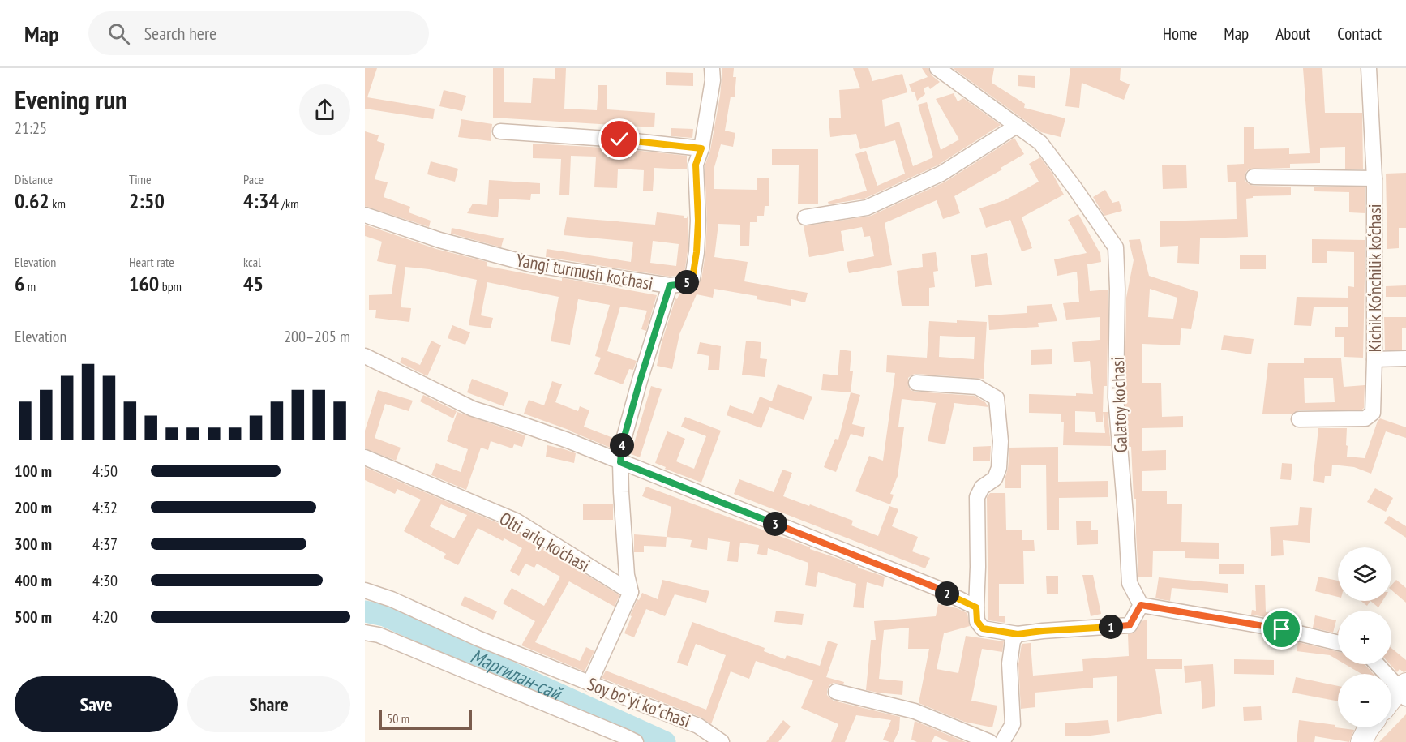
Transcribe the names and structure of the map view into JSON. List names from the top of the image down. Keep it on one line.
{"streets":{"street":["Yangi turmush ko'chasi","Kichik Ko‘nchilik ko‘chasi","Galatoy ko'chasi","Olti ariq ko'chasi","Soy boʻyi koʻchasi"]},"water":["Маргилан-сай"],"scale_bar":"50 m","page":{"header":"Map","search":"Search here","nav":["Home","Map","About","Contact"],"heading":["Evening run","21:25"],"stats":[["Distance","0.62 km"],["Time","2:50"],["Pace","4:34 /km"],["Elevation","6 m"],["Heart rate","160 bpm"],["kcal","45"]],"pins":["5","4","3","2","1"],"chart":["Elevation","200–205 m"],"list":[{"name":"100 m","note":"4:50"},{"name":"200 m","note":"4:32"},{"name":"300 m","note":"4:37"},{"name":"400 m","note":"4:30"},{"name":"500 m","note":"4:20"}],"map_buttons":["+","−"],"buttons":["Save","Share"],"scale":"50 m"}}
